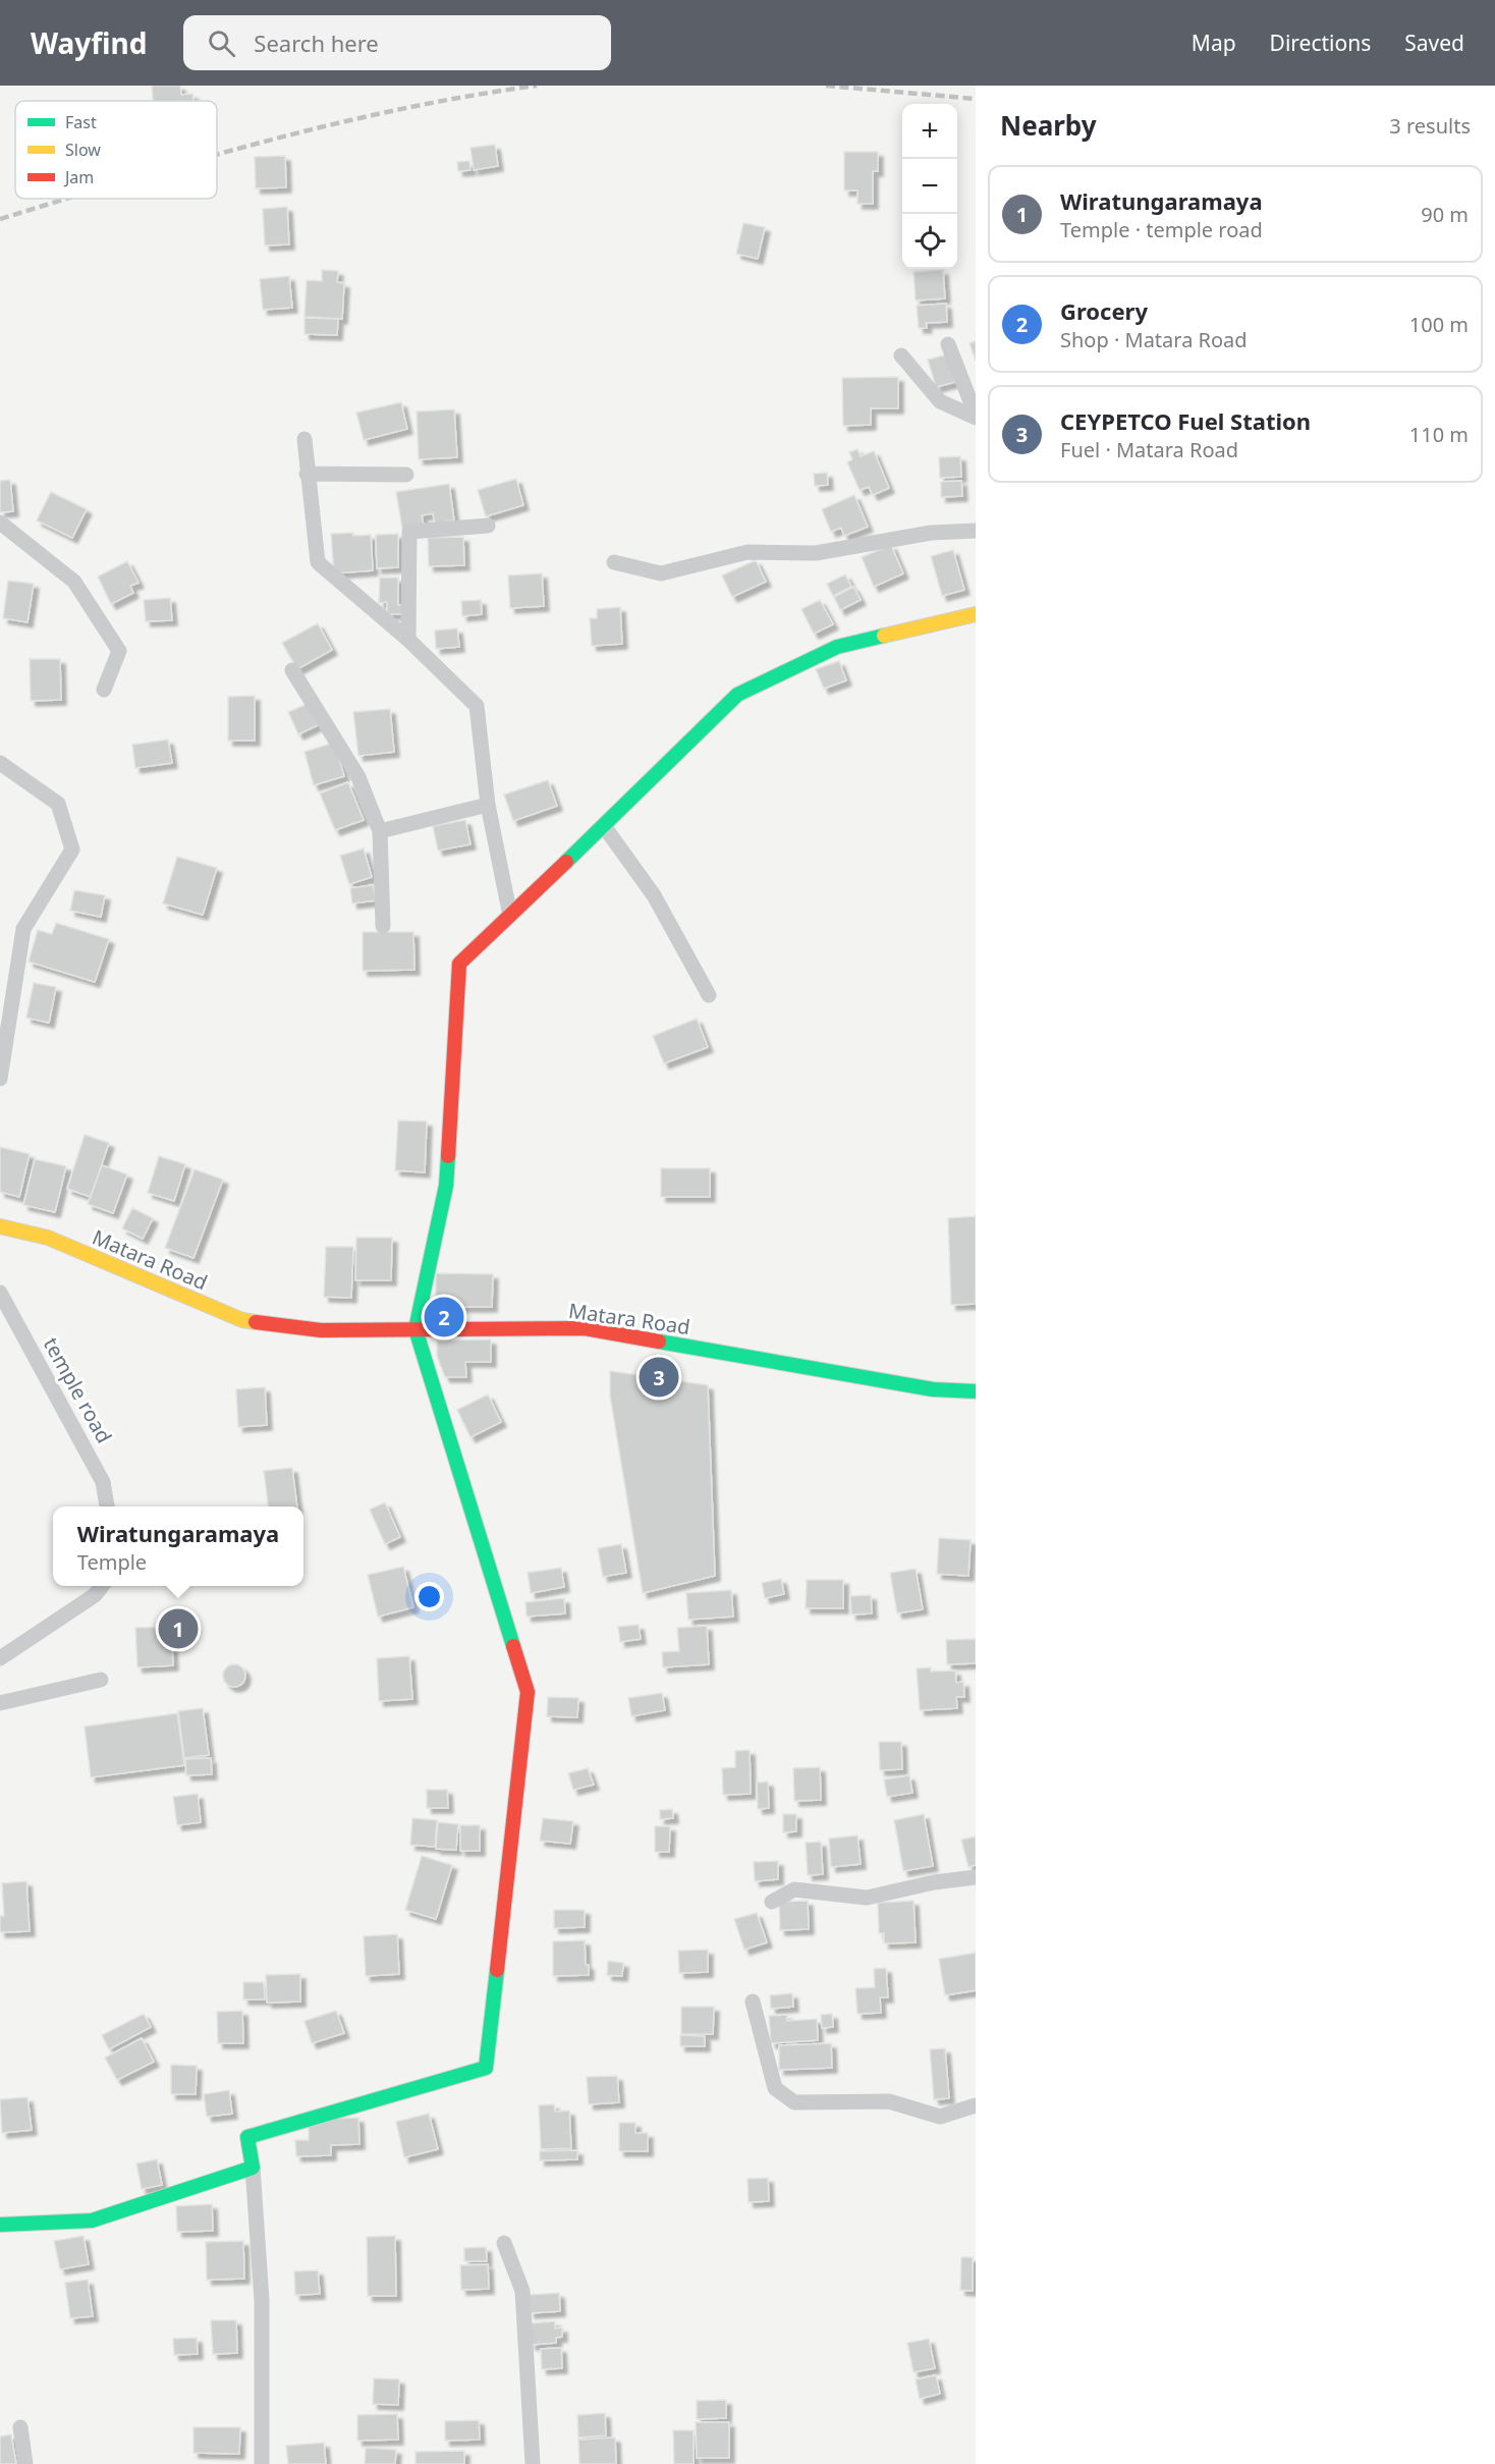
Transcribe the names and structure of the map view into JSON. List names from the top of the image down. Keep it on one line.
{"streets":{"main road":["Matara Road"],"street":["temple road"]},"legend":["Fast","Slow","Jam"],"page":{"header":"Wayfind","search":"Search here","nav":["Map","Directions","Saved"],"heading":["Nearby","3 results"],"map_buttons":["+","−"],"list":[{"mark":"1","name":"Wiratungaramaya","note":"Temple · temple road","value":"90 m"},{"mark":"2","name":"Grocery","note":"Shop · Matara Road","value":"100 m"},{"mark":"3","name":"CEYPETCO Fuel Station","note":"Fuel · Matara Road","value":"110 m"}],"pins":["2","3","1"],"popup":["Wiratungaramaya","Temple"]}}
